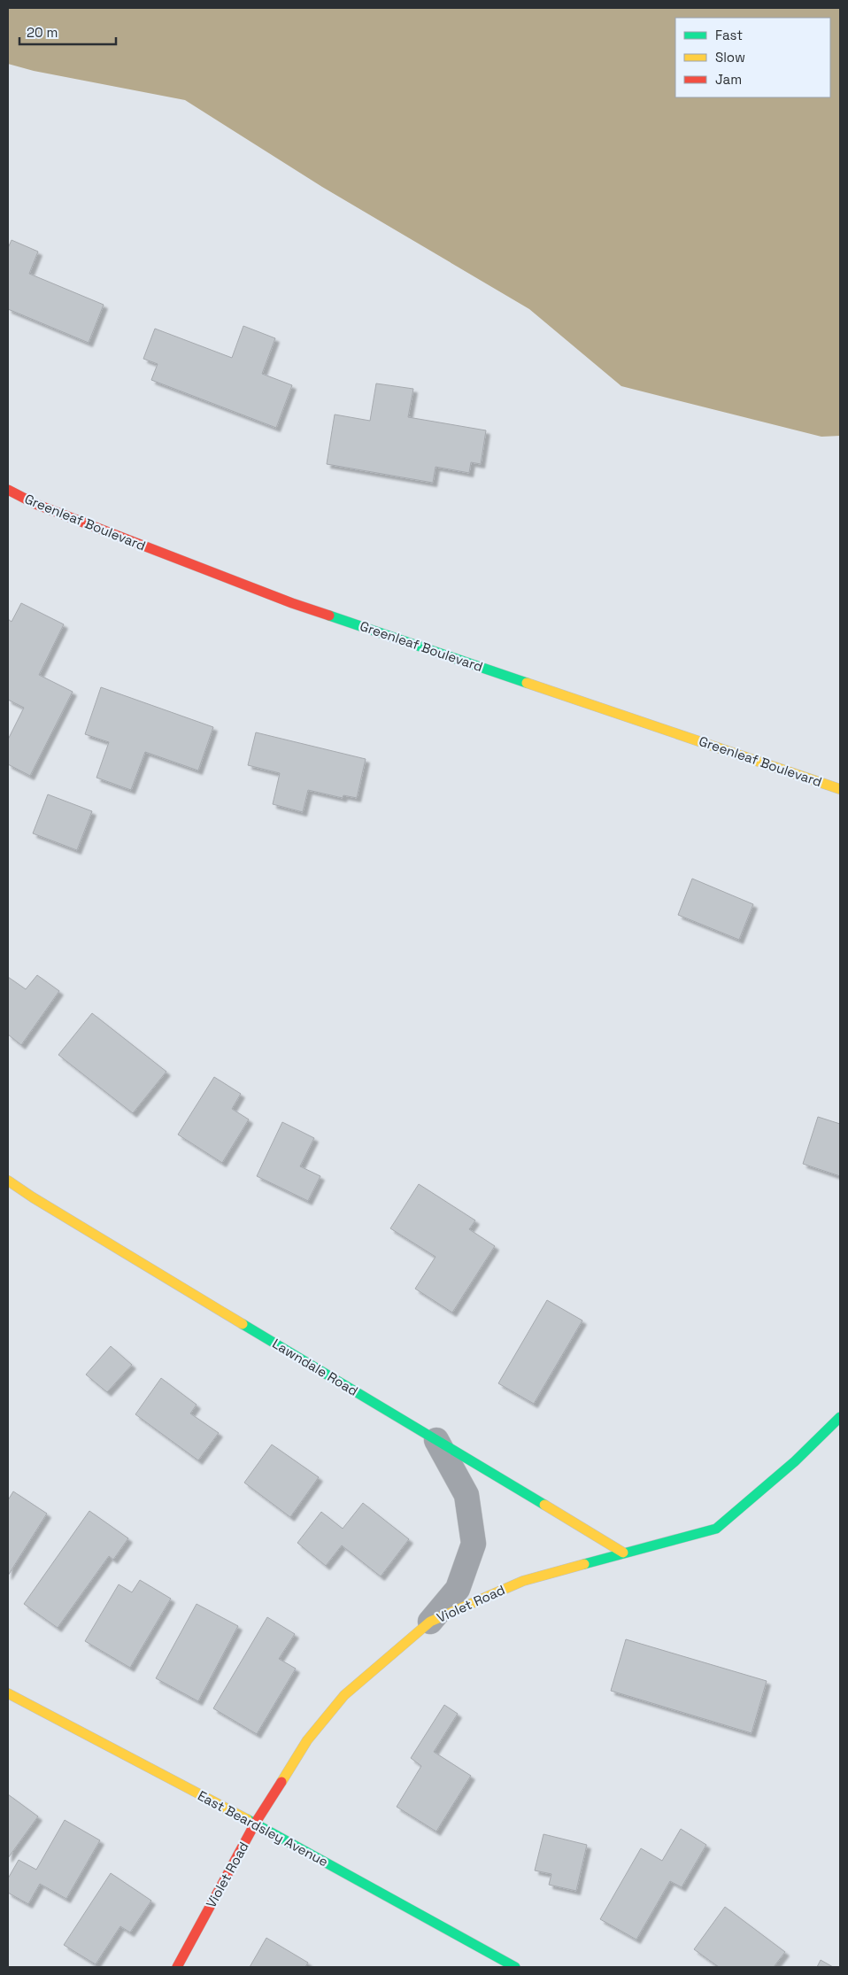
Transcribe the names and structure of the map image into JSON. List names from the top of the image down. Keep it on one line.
{"streets":{"street":["Greenleaf Boulevard","Lawndale Road","Violet Road","East Beardsley Avenue"]},"crossings":[["Lawndale Road","Violet Road"],["Violet Road","East Beardsley Avenue"]],"legend":["Fast","Slow","Jam"],"scale_bar":"20 m"}
